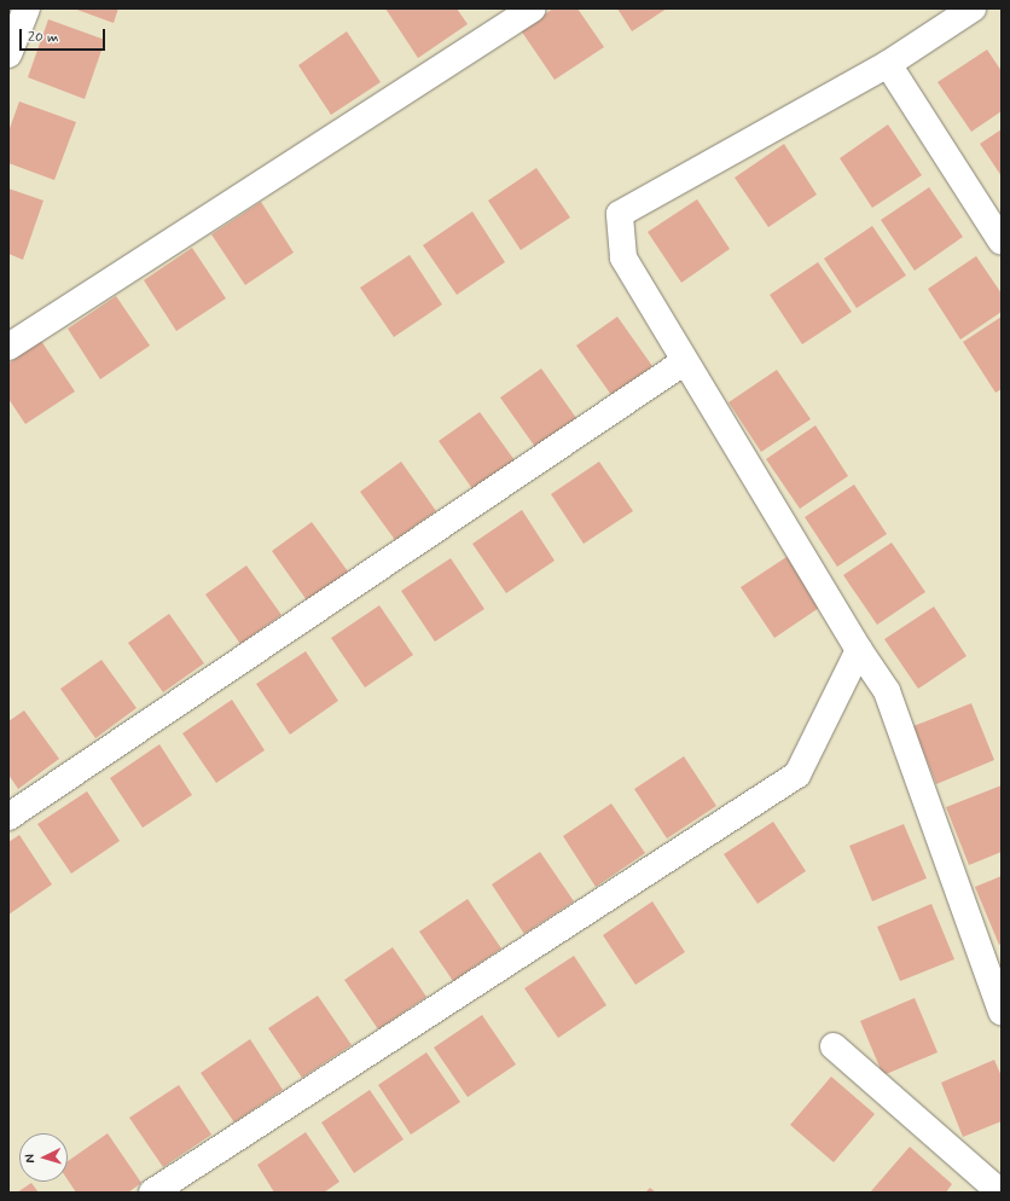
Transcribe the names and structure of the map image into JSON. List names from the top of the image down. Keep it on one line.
{"scale_bar":"20 m","north":"left"}
